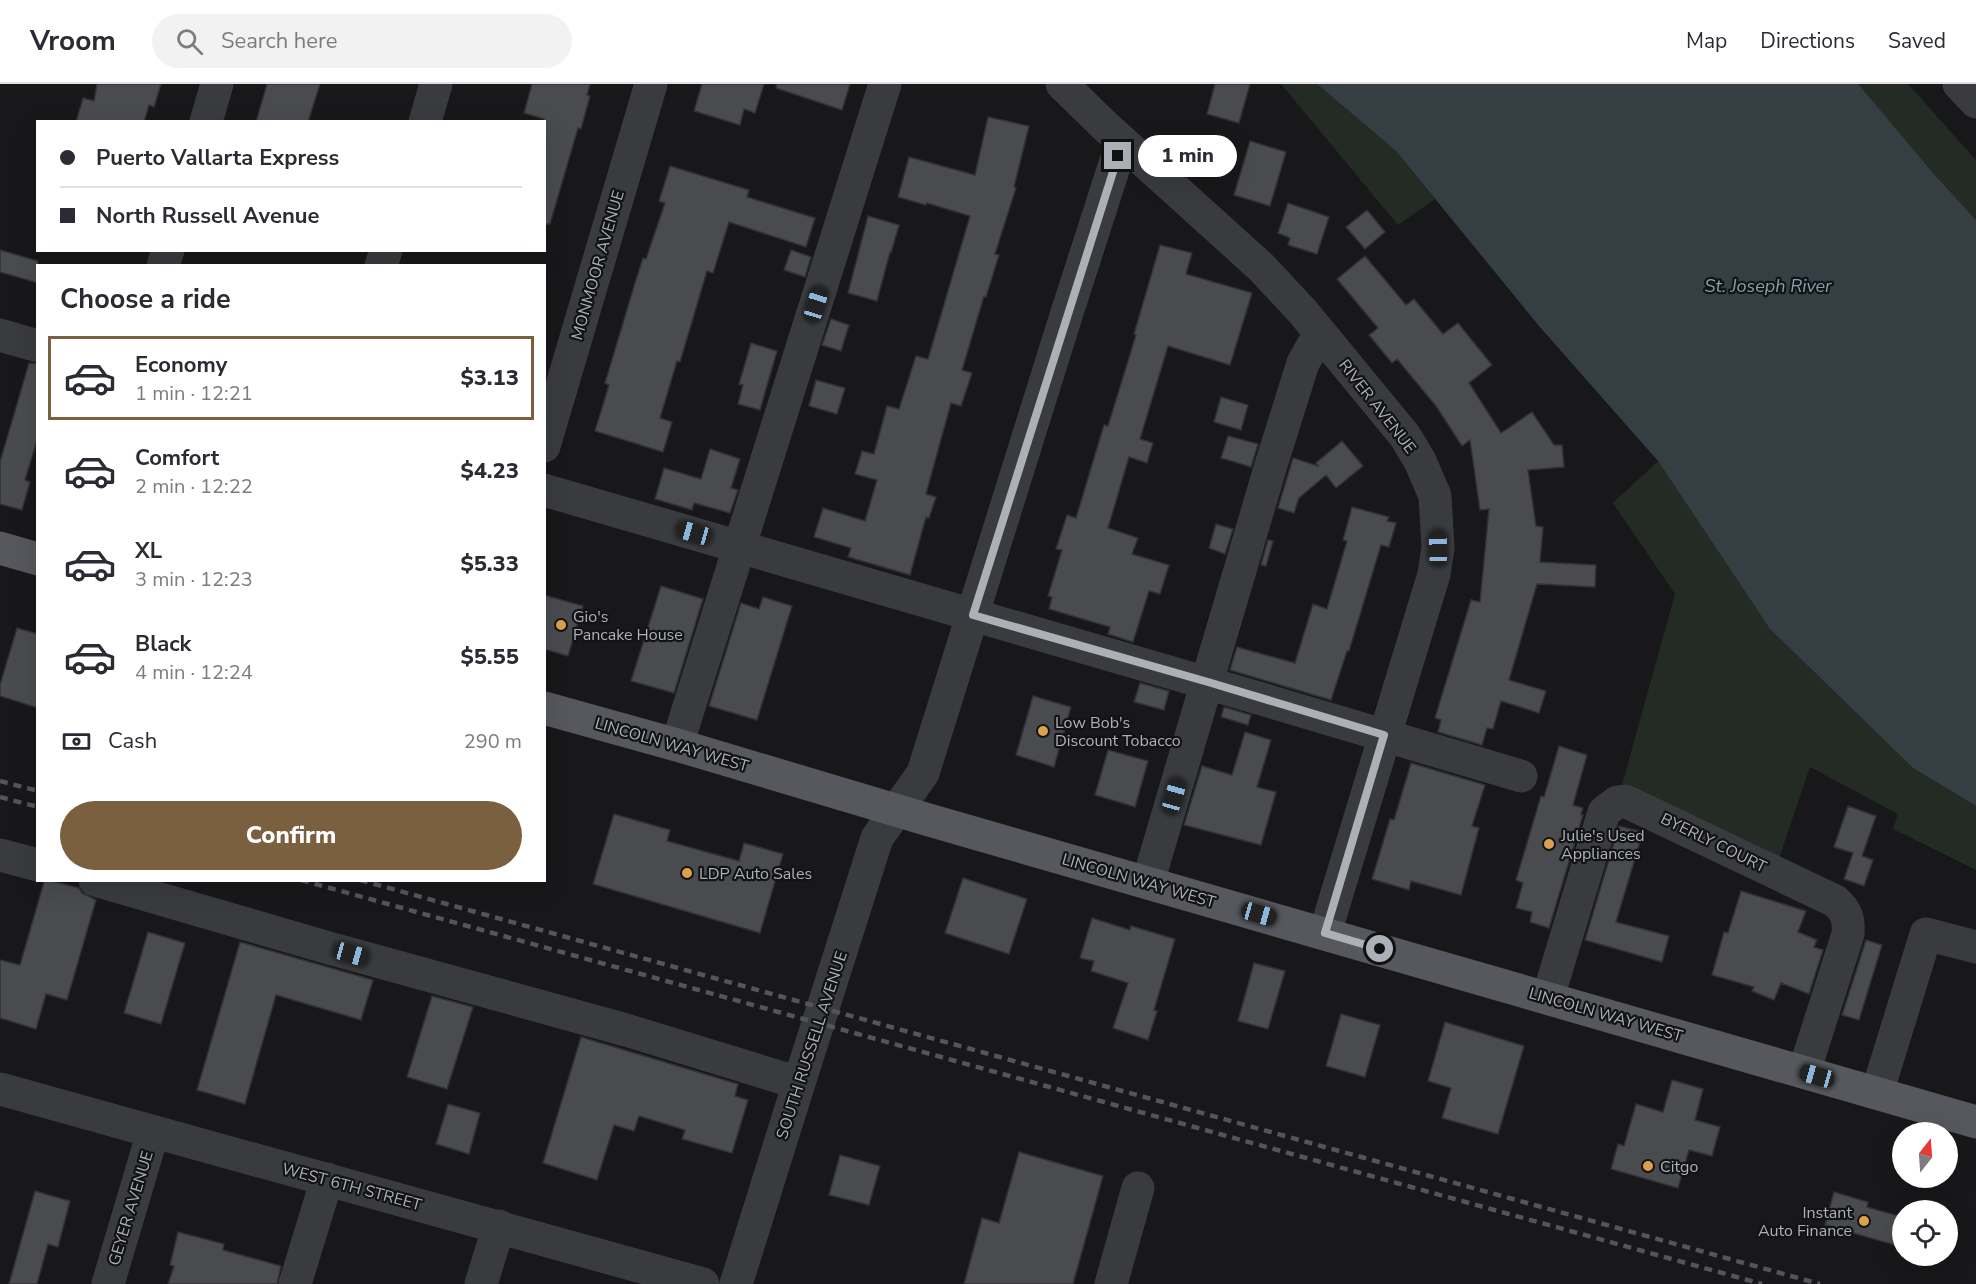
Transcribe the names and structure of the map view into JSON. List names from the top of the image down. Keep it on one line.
{"streets":{"main road":["LINCOLN WAY WEST"],"street":["MONMOOR AVENUE","RIVER AVENUE","BYERLY COURT","SOUTH RUSSELL AVENUE","WEST 6TH STREET","GEYER AVENUE"]},"crossings":[["RIVER AVENUE","LINCOLN WAY WEST"],["RIVER AVENUE","SOUTH RUSSELL AVENUE"],["LINCOLN WAY WEST","BYERLY COURT"],["LINCOLN WAY WEST","SOUTH RUSSELL AVENUE"],["WEST 6TH STREET","GEYER AVENUE"]],"water":["St. Joseph River"],"places":["Gio's Pancake House","Low Bob's Discount Tobacco","Julie's Used Appliances","LDP Auto Sales","Citgo","Instant Auto Finance"],"north":"top","page":{"header":"Vroom","search":"Search here","nav":["Map","Directions","Saved"],"banner":["Puerto Vallarta Express","North Russell Avenue"],"bubble":"1 min","heading":"Choose a ride","list":[{"name":"Economy","note":"1 min · 12:21","value":"$3.13"},{"name":"Comfort","note":"2 min · 12:22","value":"$4.23"},{"name":"XL","note":"3 min · 12:23","value":"$5.33"},{"name":"Black","note":"4 min · 12:24","value":"$5.55"}],"pay":["Cash","290 m"],"buttons":"Confirm"}}
